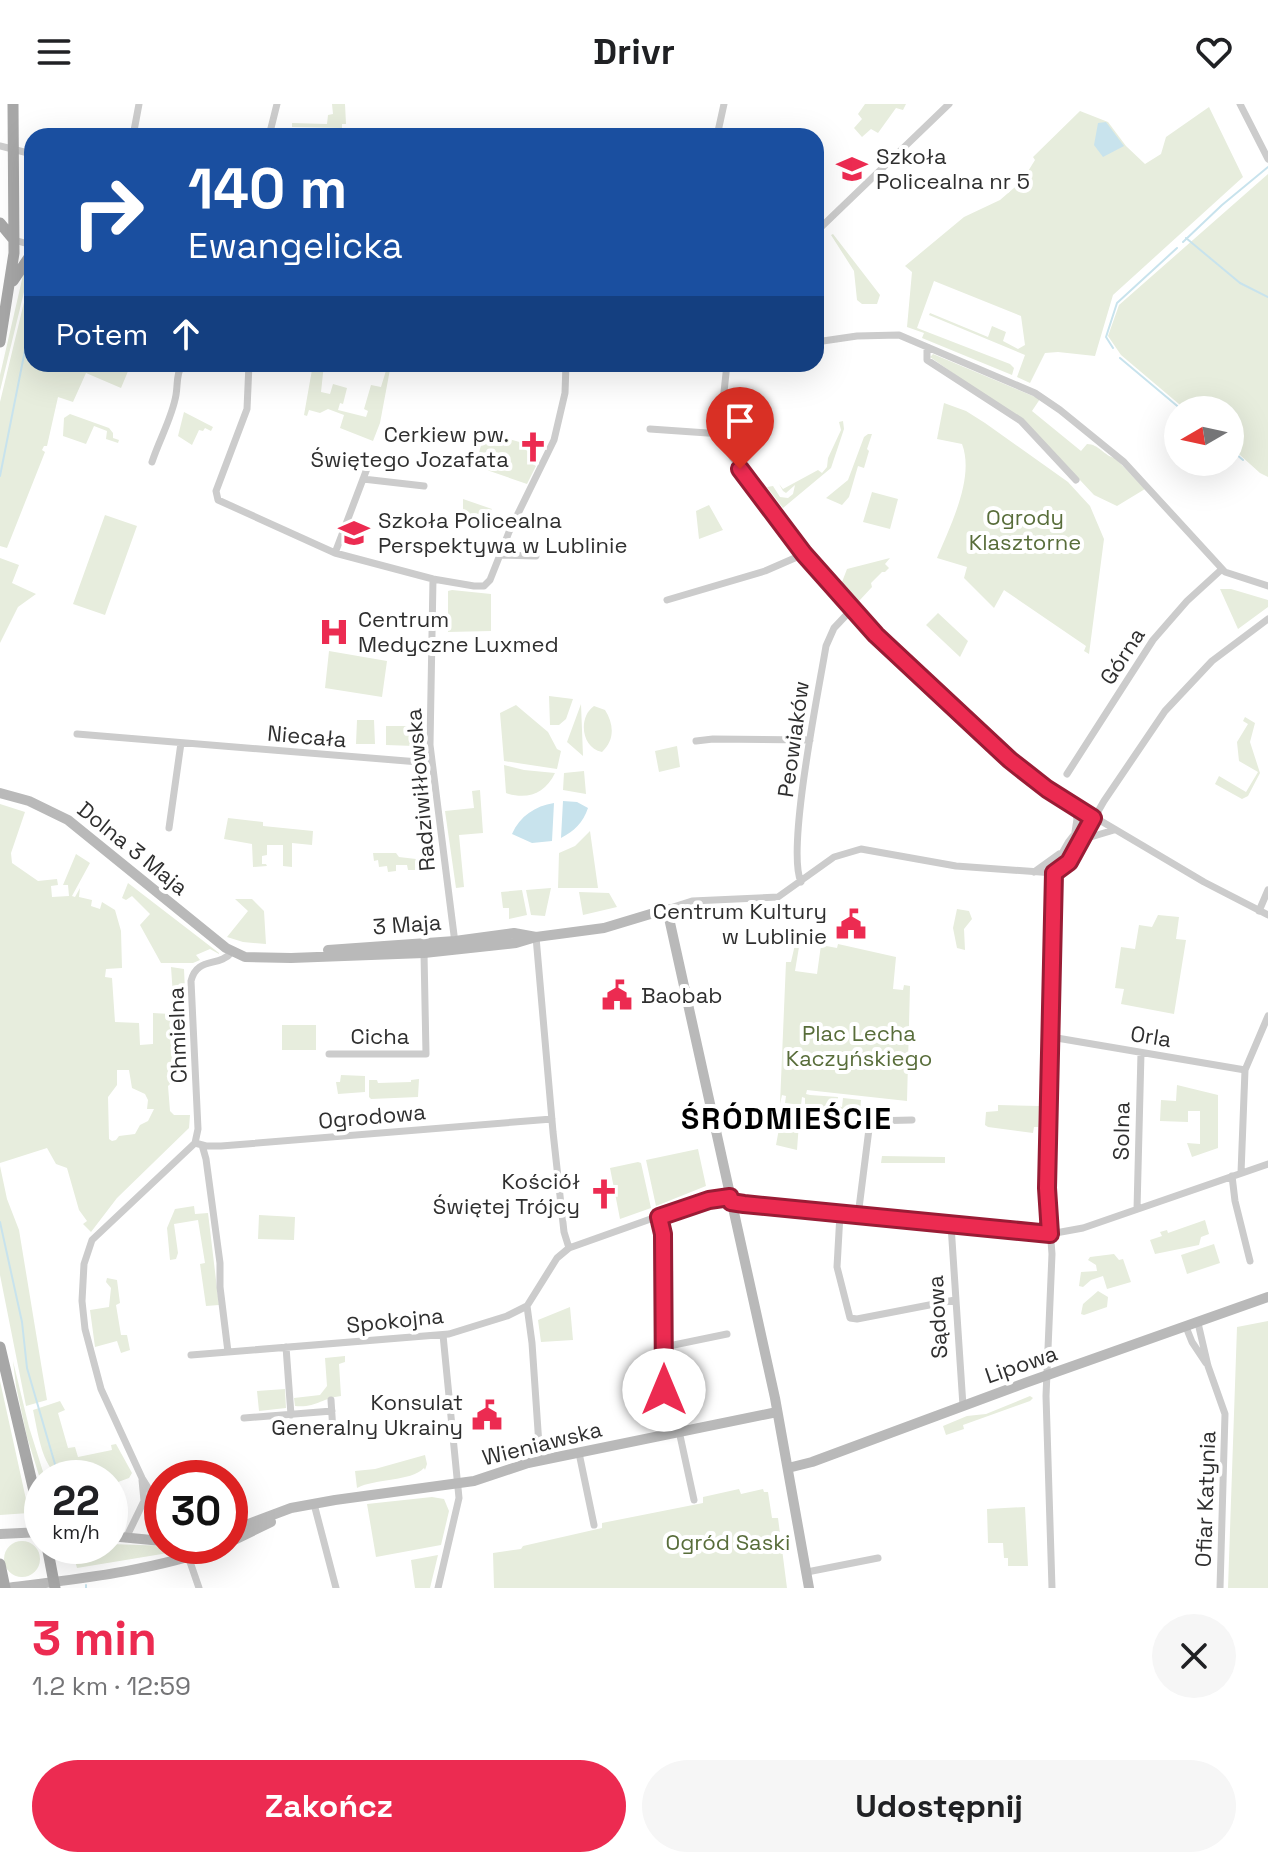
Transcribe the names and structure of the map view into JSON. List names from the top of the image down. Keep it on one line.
{"streets":{"street":["Górna","Niecała","Peowiaków","Radziwiłłowska","Dolna 3 Maja","3 Maja","Chmielna","Cicha","Orla","Ogrodowa","Solna","Sądowa","Spokojna","Lipowa","Wieniawska","Ofiar Katynia"]},"crossings":[["Niecała","Radziwiłłowska"],["Radziwiłłowska","3 Maja"],["Dolna 3 Maja","3 Maja"],["Dolna 3 Maja","Chmielna"],["3 Maja","Chmielna"],["3 Maja","Cicha"],["Chmielna","Ogrodowa"],["Chmielna","Spokojna"],["Orla","Solna"],["Sądowa","Lipowa"],["Lipowa","Ofiar Katynia"]],"districts":["ŚRÓDMIEŚCIE"],"parks":["Ogrody Klasztorne","Plac Lecha Kaczyńskiego","Ogród Saski"],"places":{"school or university":["Szkoła Policealna nr 5","Szkoła Policealna Perspektywa w Lublinie"],"church":["Cerkiew pw. Świętego Jozafata","Kościół Świętej Trójcy"],"hospital":["Centrum Medyczne Luxmed"],"public building":["Centrum Kultury w Lublinie","Baobab","Konsulat Generalny Ukrainy"]},"north":"left","page":{"header":"Drivr","turn":["140 m","Ewangelicka"],"then":"Potem","speed":"22 km/h","limit":"30","heading":["3 min","1.2 km · 12:59"],"buttons":["Zakończ","Udostępnij"]}}
